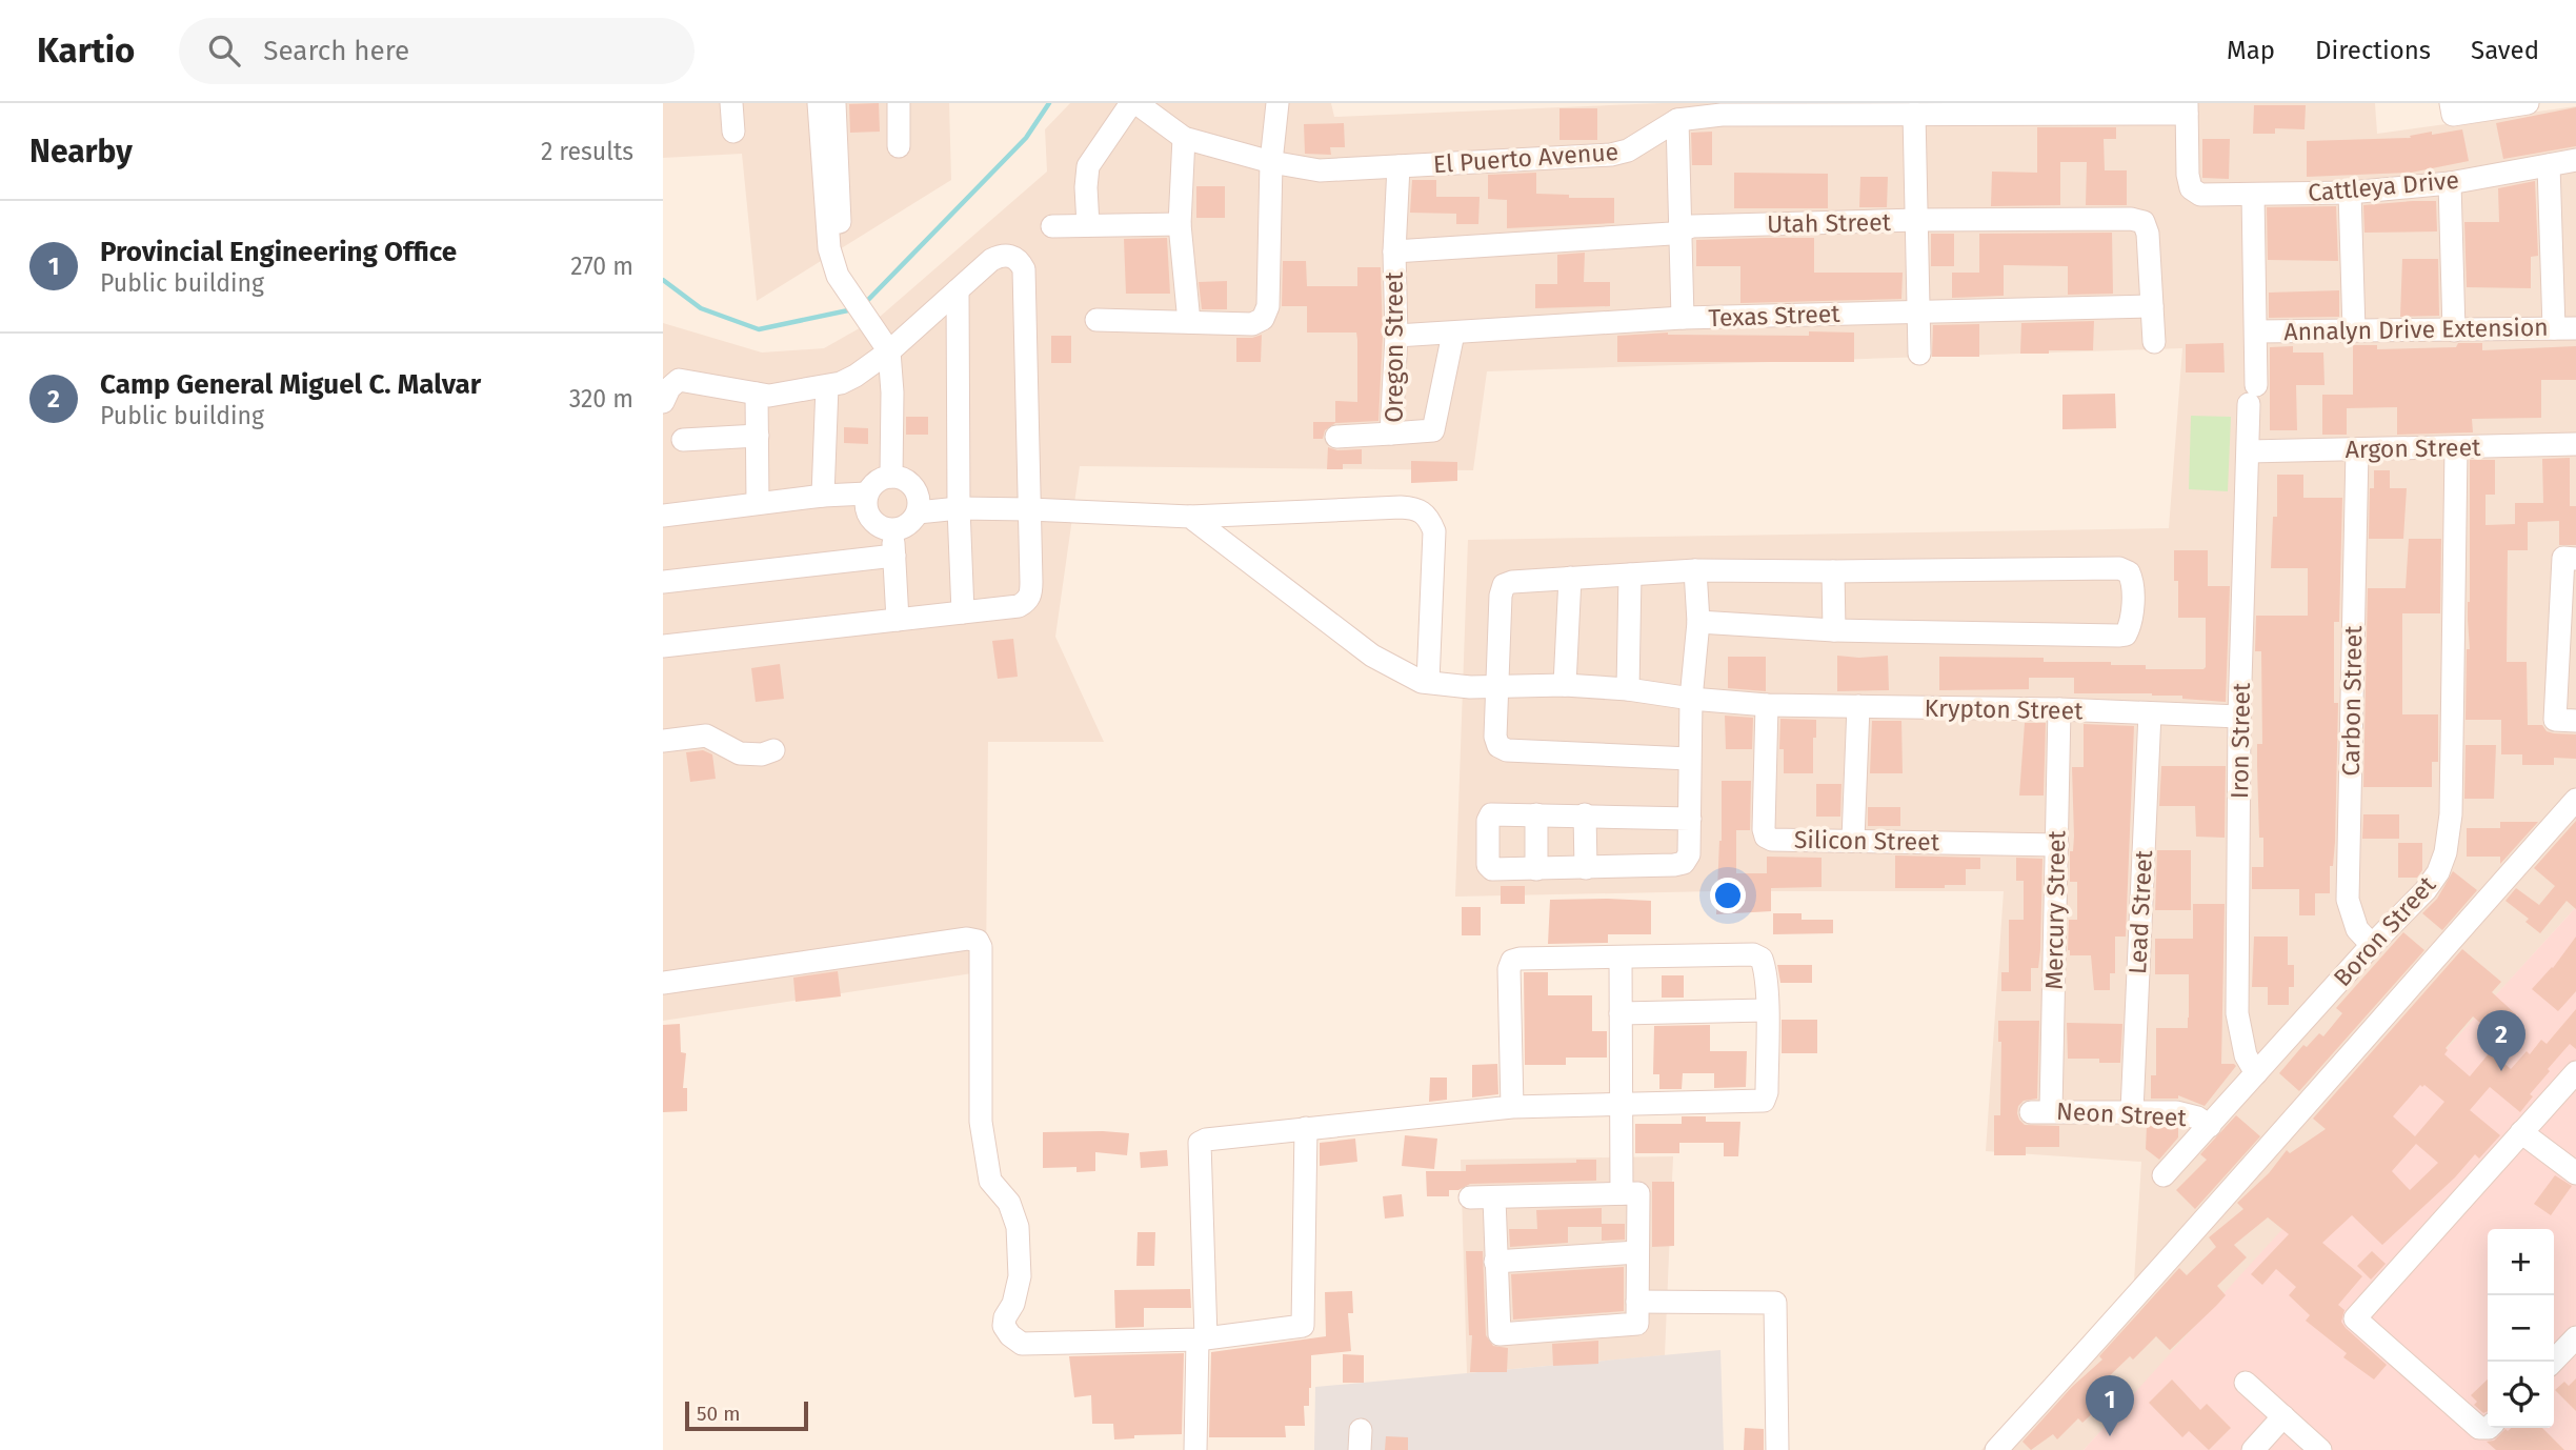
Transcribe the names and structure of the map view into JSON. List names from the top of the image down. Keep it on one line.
{"streets":{"street":["El Puerto Avenue","Cattleya Drive","Utah Street","Texas Street","Annalyn Drive Extension","Oregon Street","Argon Street","Carbon Street","Krypton Street","Iron Street","Silicon Street","Mercury Street","Lead Street","Boron Street","Neon Street"]},"crossings":[["El Puerto Avenue","Cattleya Drive"],["El Puerto Avenue","Oregon Street"],["Cattleya Drive","Iron Street"],["Utah Street","Texas Street"],["Utah Street","Oregon Street"],["Texas Street","Oregon Street"],["Annalyn Drive Extension","Iron Street"],["Argon Street","Carbon Street"],["Argon Street","Iron Street"],["Argon Street","Boron Street"],["Carbon Street","Boron Street"],["Krypton Street","Iron Street"],["Krypton Street","Silicon Street"],["Krypton Street","Mercury Street"],["Krypton Street","Lead Street"],["Iron Street","Boron Street"],["Silicon Street","Mercury Street"],["Mercury Street","Neon Street"],["Lead Street","Neon Street"],["Boron Street","Neon Street"]],"scale_bar":"50 m","page":{"header":"Kartio","search":"Search here","nav":["Map","Directions","Saved"],"heading":["Nearby","2 results"],"list":[{"mark":"1","name":"Provincial Engineering Office","note":"Public building","value":"270 m"},{"mark":"2","name":"Camp General Miguel C. Malvar","note":"Public building","value":"320 m"}],"pins":["2","1"],"map_buttons":["+","−"],"scale":"50 m"}}
